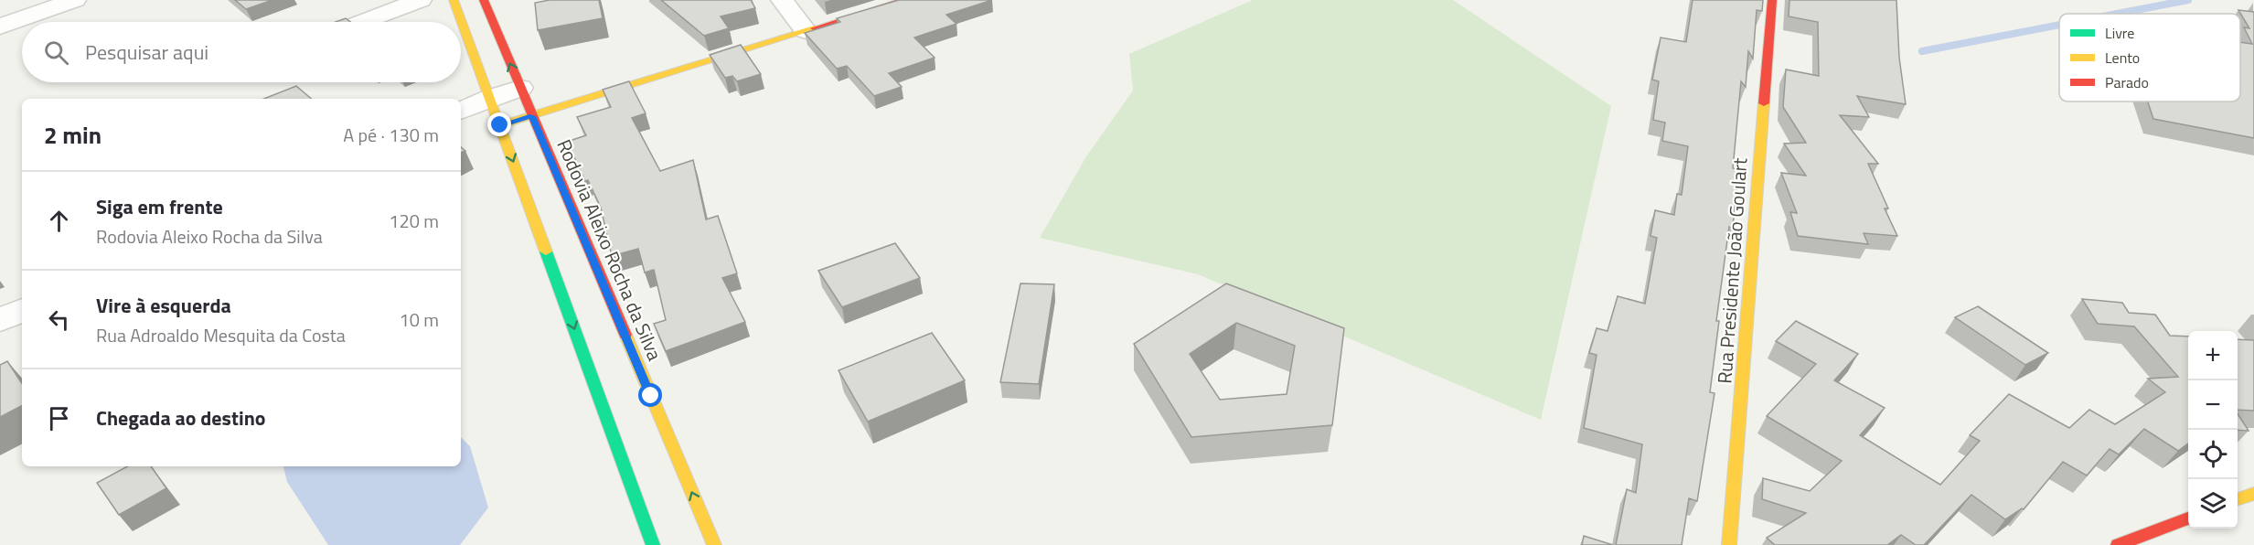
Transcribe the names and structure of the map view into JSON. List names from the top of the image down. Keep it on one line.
{"streets":{"main road":["Rodovia Aleixo Rocha da Silva","Rua Presidente João Goulart"]},"legend":["Livre","Lento","Parado"],"page":{"search":"Pesquisar aqui","heading":["2 min","A pé · 130 m"],"list":[["Siga em frente","Rodovia Aleixo Rocha da Silva","120 m"],["Vire à esquerda","Rua Adroaldo Mesquita da Costa","10 m"],"Chegada ao destino"],"map_buttons":["+","−"]}}
